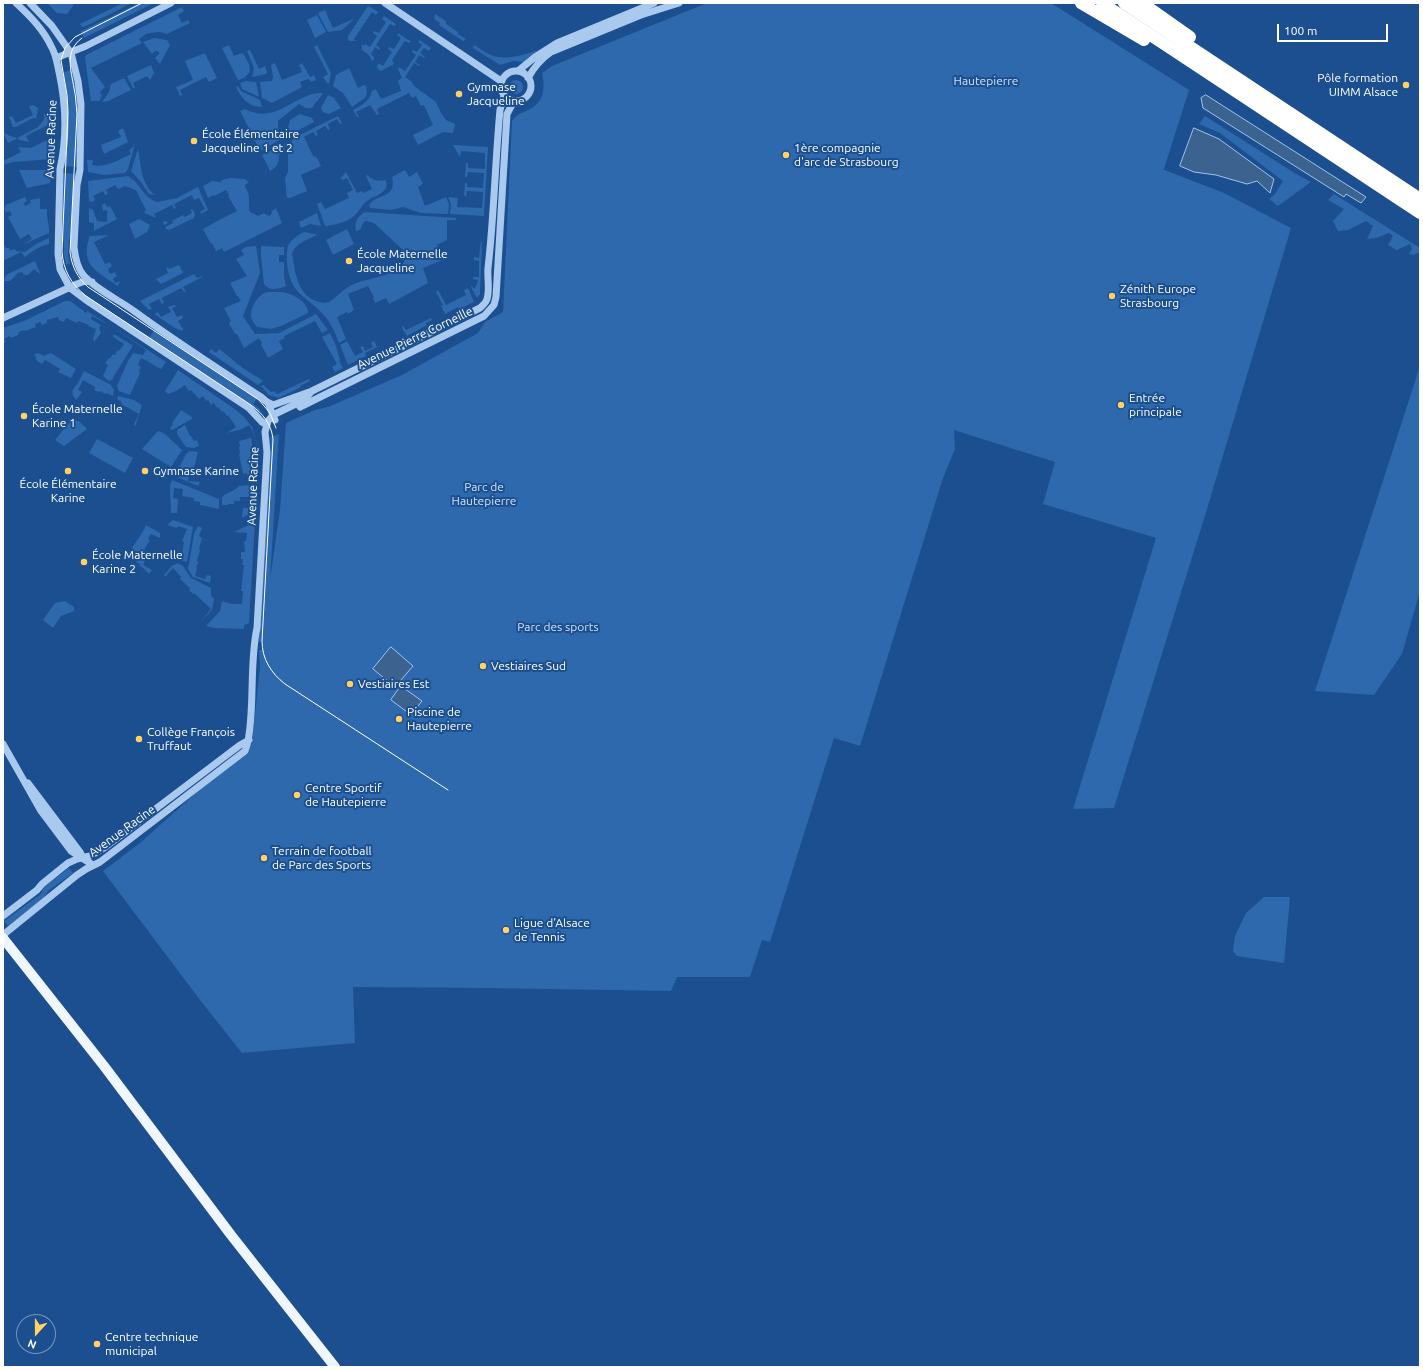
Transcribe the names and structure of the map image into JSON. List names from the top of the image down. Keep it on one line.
{"streets":{"street":["Avenue Racine","Avenue Pierre Corneille"]},"crossings":[["Avenue Racine","Avenue Pierre Corneille"]],"parks":["Hautepierre","Parc de Hautepierre","Parc des sports"],"places":["Pôle formation UIMM Alsace","Gymnase Jacqueline","École Élémentaire Jacqueline 1 et 2","1ère compagnie d'arc de Strasbourg","École Maternelle Jacqueline","Zénith Europe Strasbourg","Entrée principale","École Maternelle Karine 1","École Élémentaire Karine","Gymnase Karine","École Maternelle Karine 2","Vestiaires Sud","Vestiaires Est","Piscine de Hautepierre","Collège François Truffaut","Centre Sportif de Hautepierre","Terrain de football de Parc des Sports","Ligue d'Alsace de Tennis","Centre technique municipal"],"scale_bar":"100 m","north":"bottom"}
